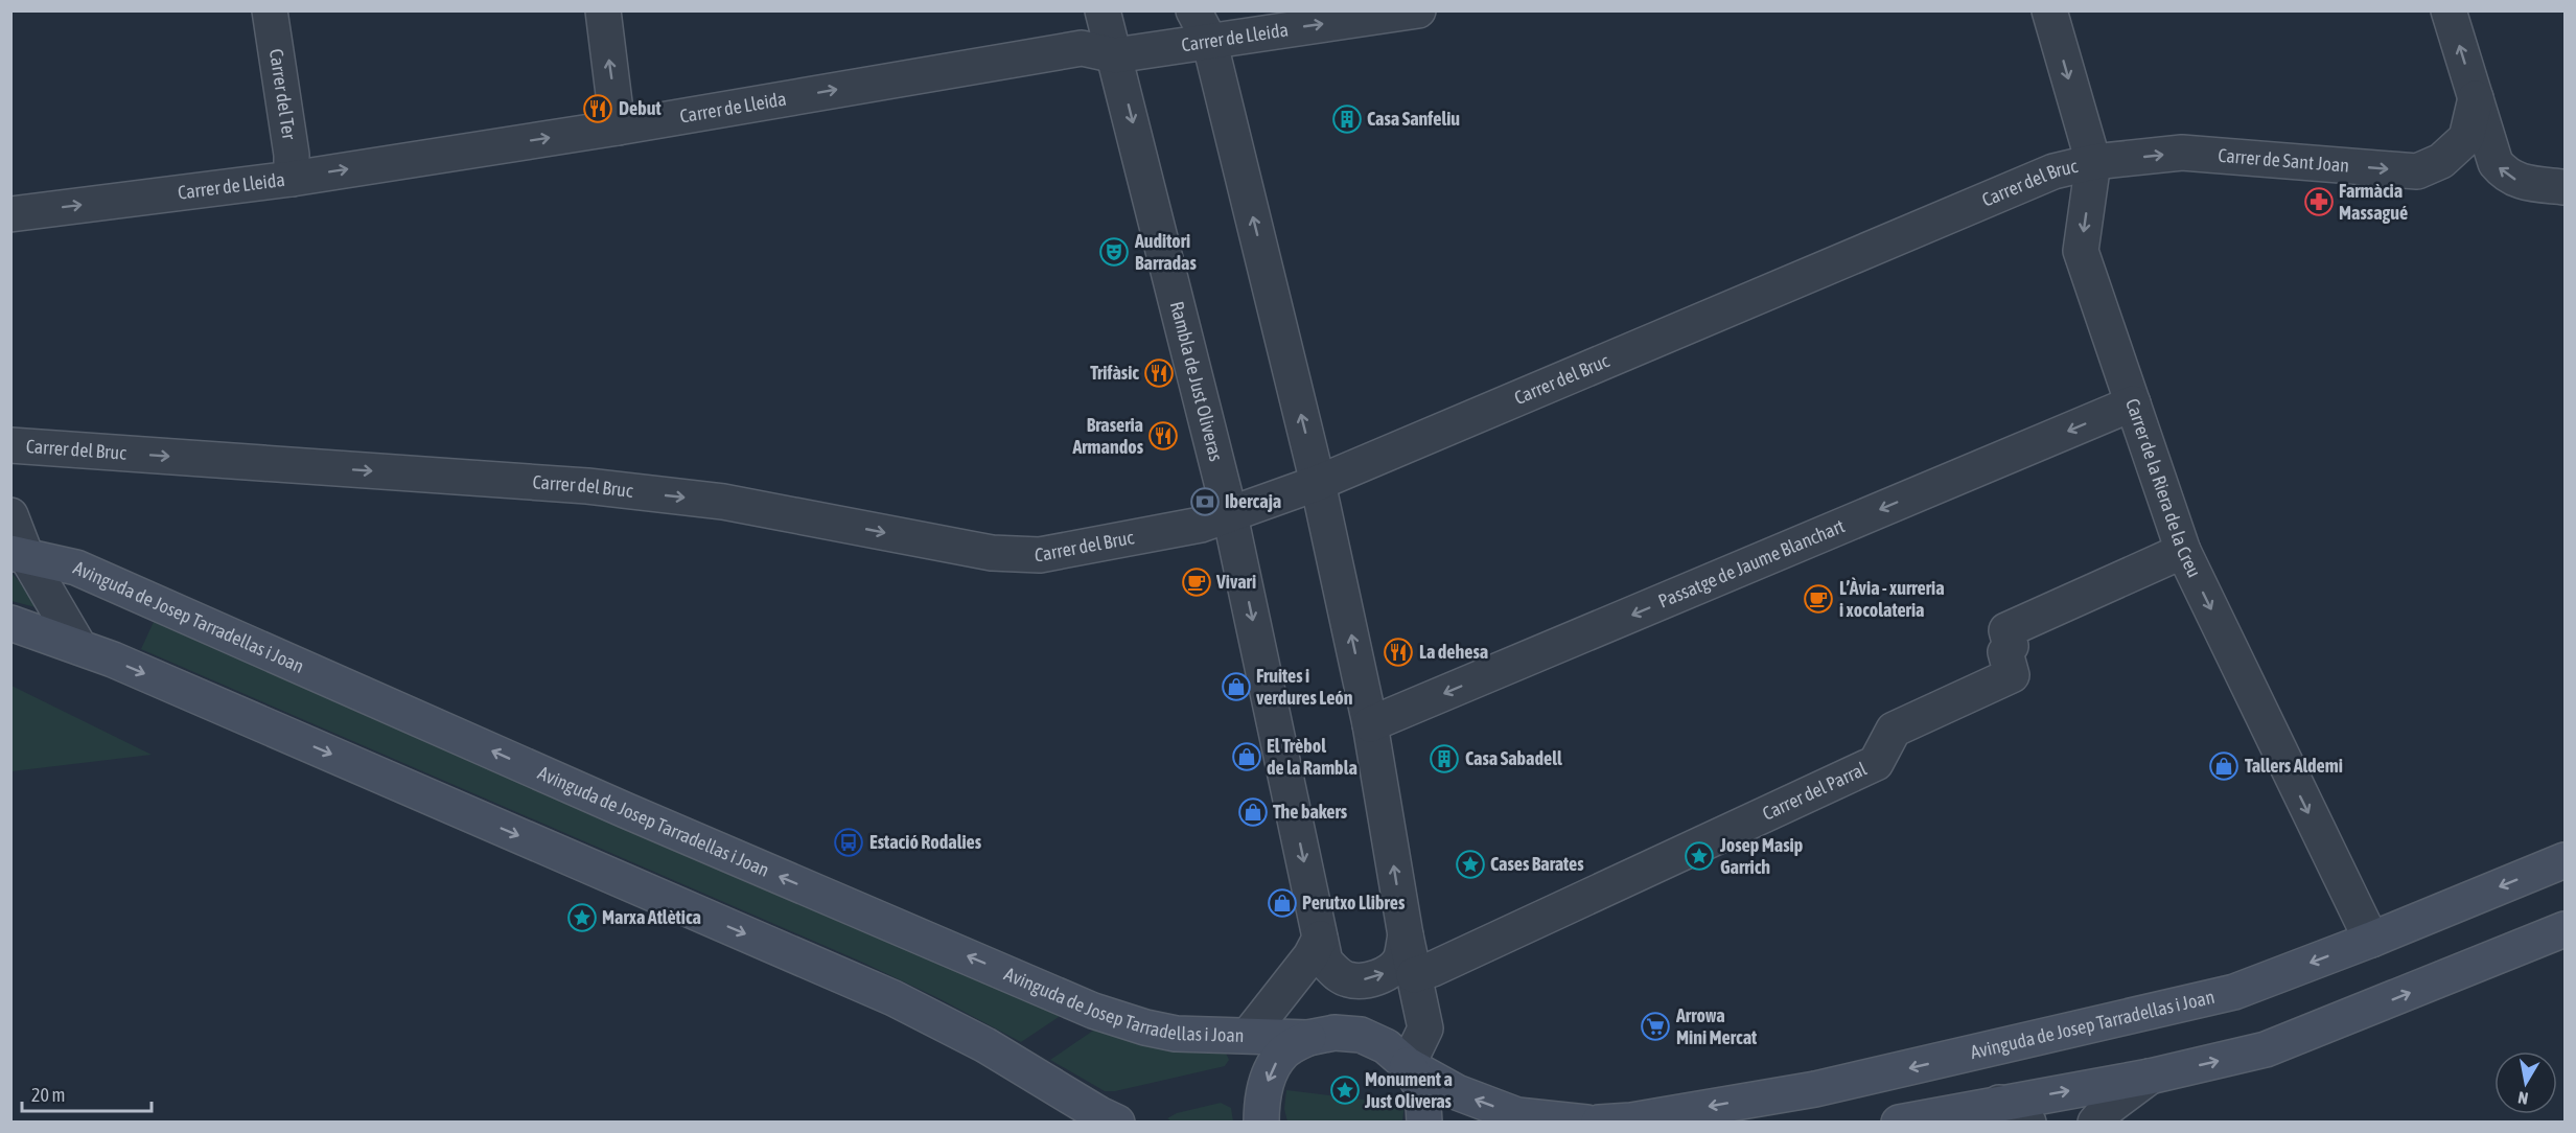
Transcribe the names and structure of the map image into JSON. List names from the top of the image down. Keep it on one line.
{"streets":{"street":["Carrer de Lleida","Carrer del Ter","Carrer de Sant Joan","Carrer del Bruc","Rambla de Just Oliveras","Carrer de la Riera de la Creu","Passatge de Jaume Blanchart","Avinguda de Josep Tarradellas i Joan","Carrer del Parral"]},"crossings":[["Carrer de Lleida","Carrer del Ter"],["Carrer de Lleida","Rambla de Just Oliveras"],["Carrer de Sant Joan","Carrer del Bruc"],["Carrer de Sant Joan","Carrer de la Riera de la Creu"],["Carrer del Bruc","Rambla de Just Oliveras"],["Carrer del Bruc","Carrer de la Riera de la Creu"],["Rambla de Just Oliveras","Passatge de Jaume Blanchart"],["Rambla de Just Oliveras","Avinguda de Josep Tarradellas i Joan"],["Rambla de Just Oliveras","Carrer del Parral"],["Carrer de la Riera de la Creu","Passatge de Jaume Blanchart"],["Carrer de la Riera de la Creu","Avinguda de Josep Tarradellas i Joan"],["Carrer de la Riera de la Creu","Carrer del Parral"]],"one_way":["Carrer de Lleida","Carrer de Sant Joan","Carrer de la Riera de la Creu","Passatge de Jaume Blanchart"],"places":{"restaurant":["Debut","Trifàsic","Braseria Armandos","La dehesa"],"building":["Casa Sanfeliu","Casa Sabadell"],"pharmacy":["Farmàcia Massagué"],"theatre":["Auditori Barradas"],"bank":["Ibercaja"],"cafe":["Vivari","L’Àvia - xurreria i xocolateria"],"shop":["Fruites i verdures León","El Trèbol de la Rambla","Tallers Aldemi","The bakers","Perutxo Llibres"],"bus stop":["Estació Rodalies"],"place":["Josep Masip Garrich","Cases Barates","Marxa Atlètica","Monument a Just Oliveras"],"supermarket":["Arrowa Mini Mercat"]},"scale_bar":"20 m","north":"bottom"}
